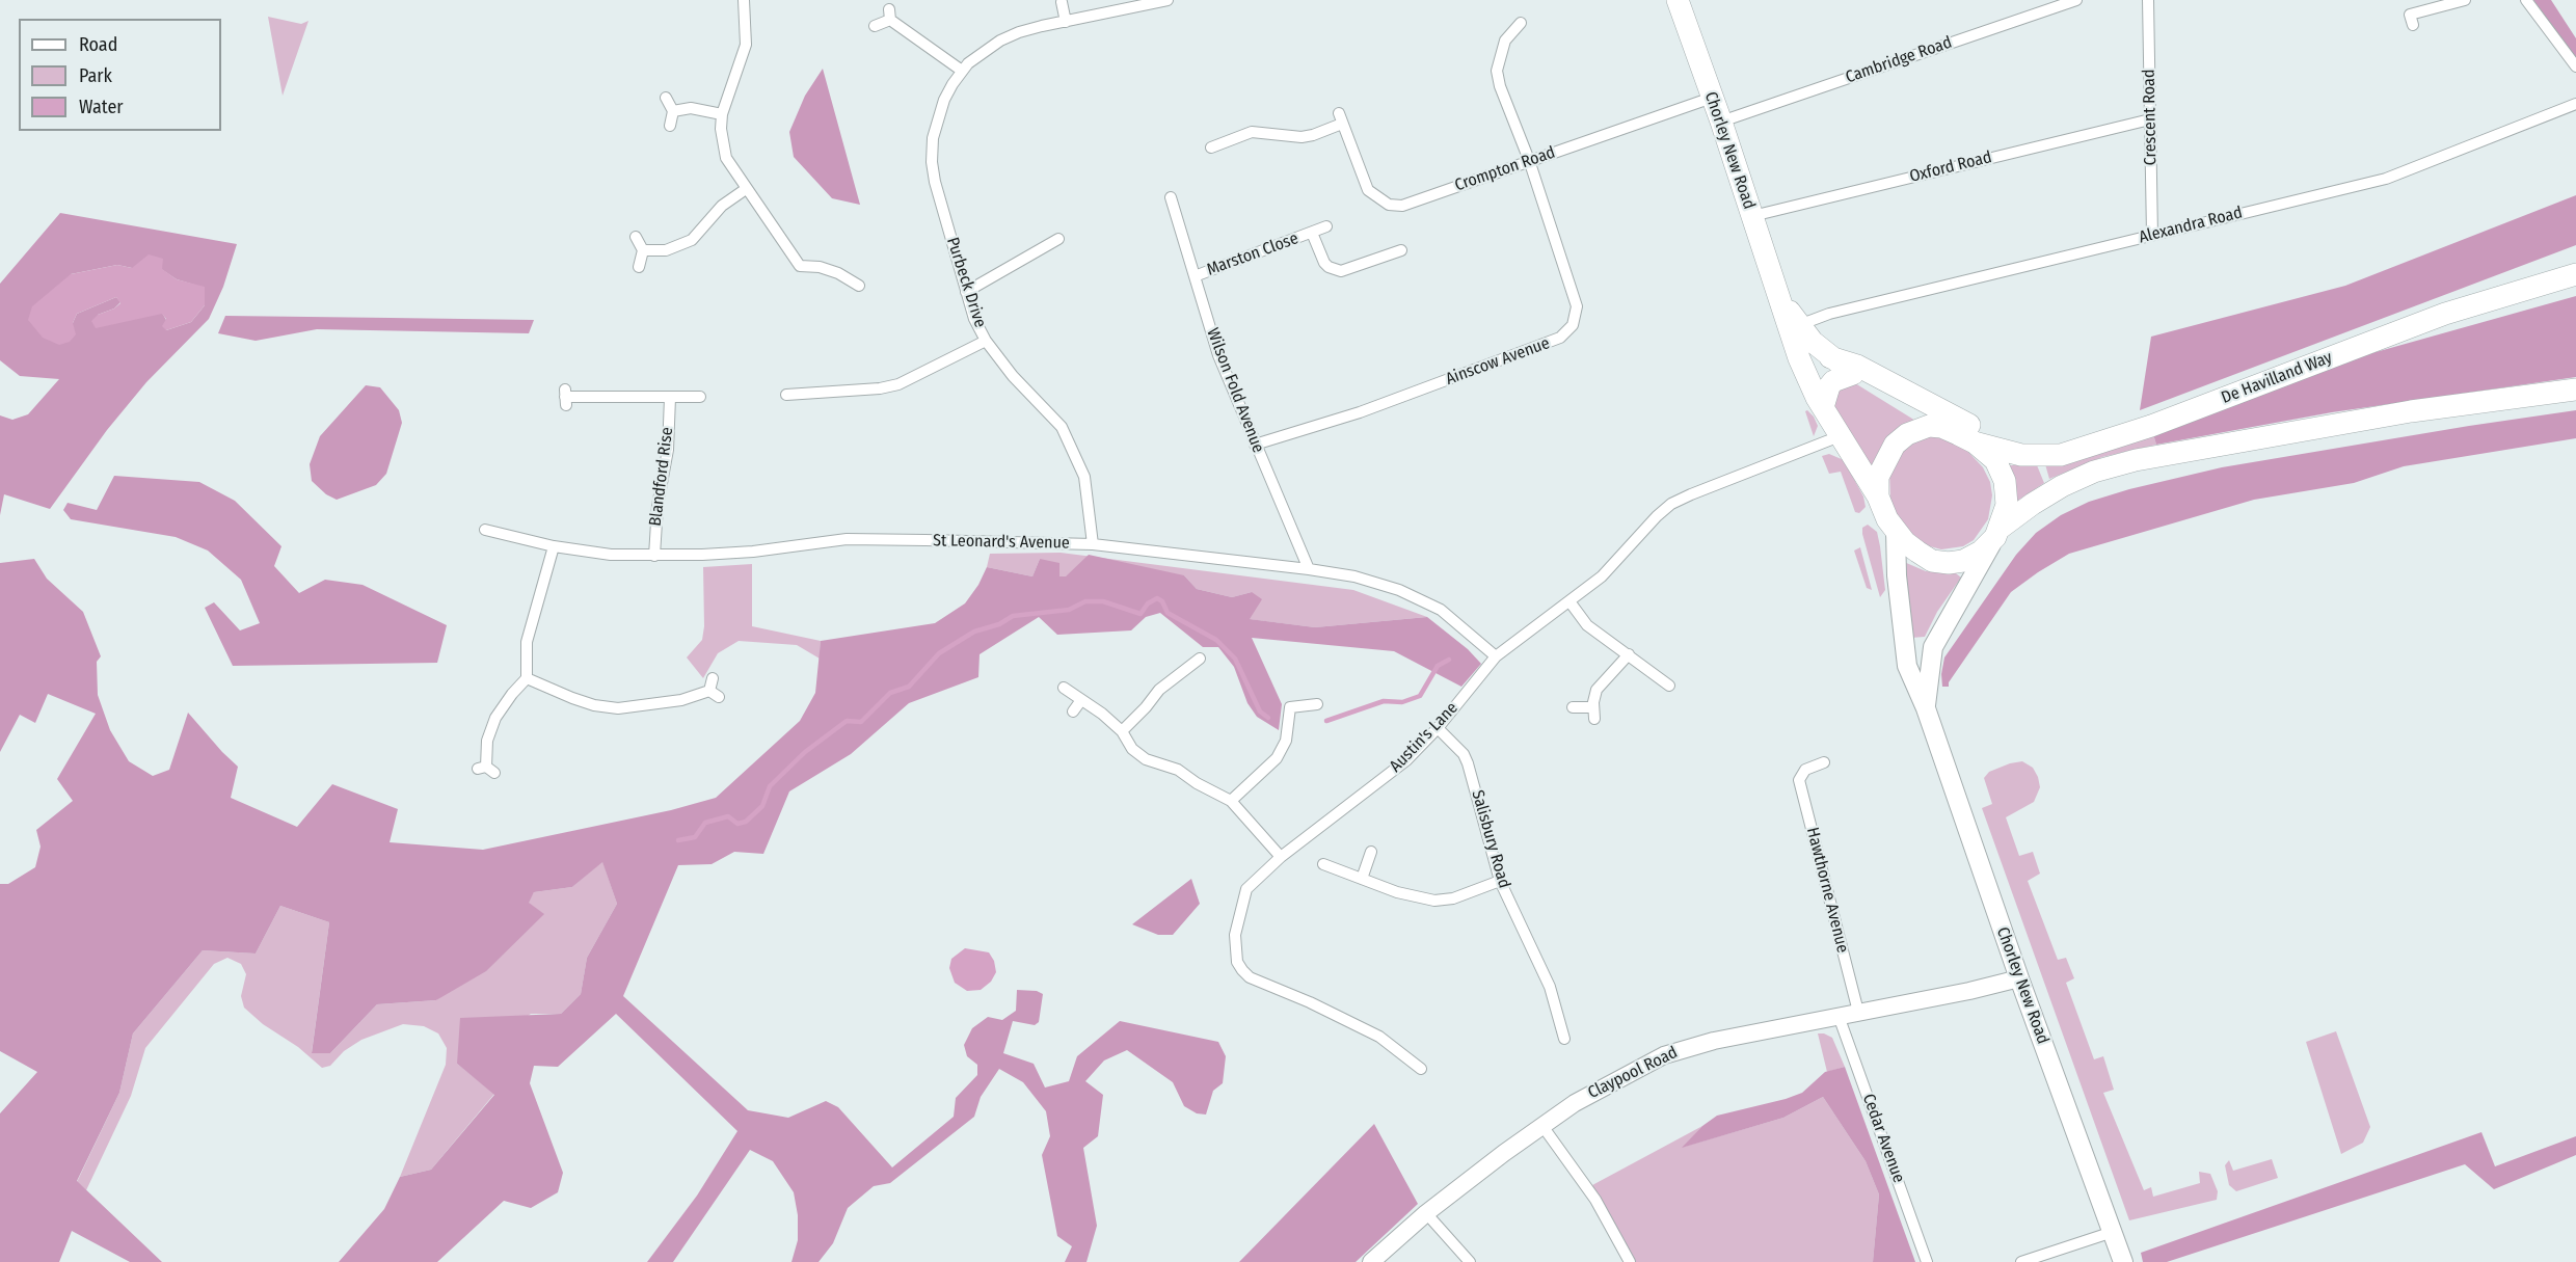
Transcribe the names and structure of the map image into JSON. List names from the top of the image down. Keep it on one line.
{"streets":{"highway":["Chorley New Road","De Havilland Way"],"street":["Cambridge Road","Crescent Road","Oxford Road","Crompton Road","Alexandra Road","Marston Close","Purbeck Drive","Ainscow Avenue","Wilson Fold Avenue","Blandford Rise","St Leonard's Avenue","Austin's Lane","Salisbury Road","Hawthorne Avenue","Claypool Road","Cedar Avenue"]},"crossings":[["Cambridge Road","Chorley New Road"],["Crescent Road","Oxford Road"],["Crescent Road","Alexandra Road"],["Chorley New Road","Oxford Road"],["Chorley New Road","Crompton Road"],["Chorley New Road","Alexandra Road"],["Chorley New Road","De Havilland Way"],["Chorley New Road","Austin's Lane"],["Chorley New Road","Claypool Road"],["Crompton Road","Ainscow Avenue"],["Marston Close","Wilson Fold Avenue"],["Purbeck Drive","St Leonard's Avenue"],["Ainscow Avenue","Wilson Fold Avenue"],["Wilson Fold Avenue","St Leonard's Avenue"],["Blandford Rise","St Leonard's Avenue"],["St Leonard's Avenue","Austin's Lane"],["Austin's Lane","Salisbury Road"],["Hawthorne Avenue","Claypool Road"],["Claypool Road","Cedar Avenue"]],"legend":["Road","Park","Water"]}
